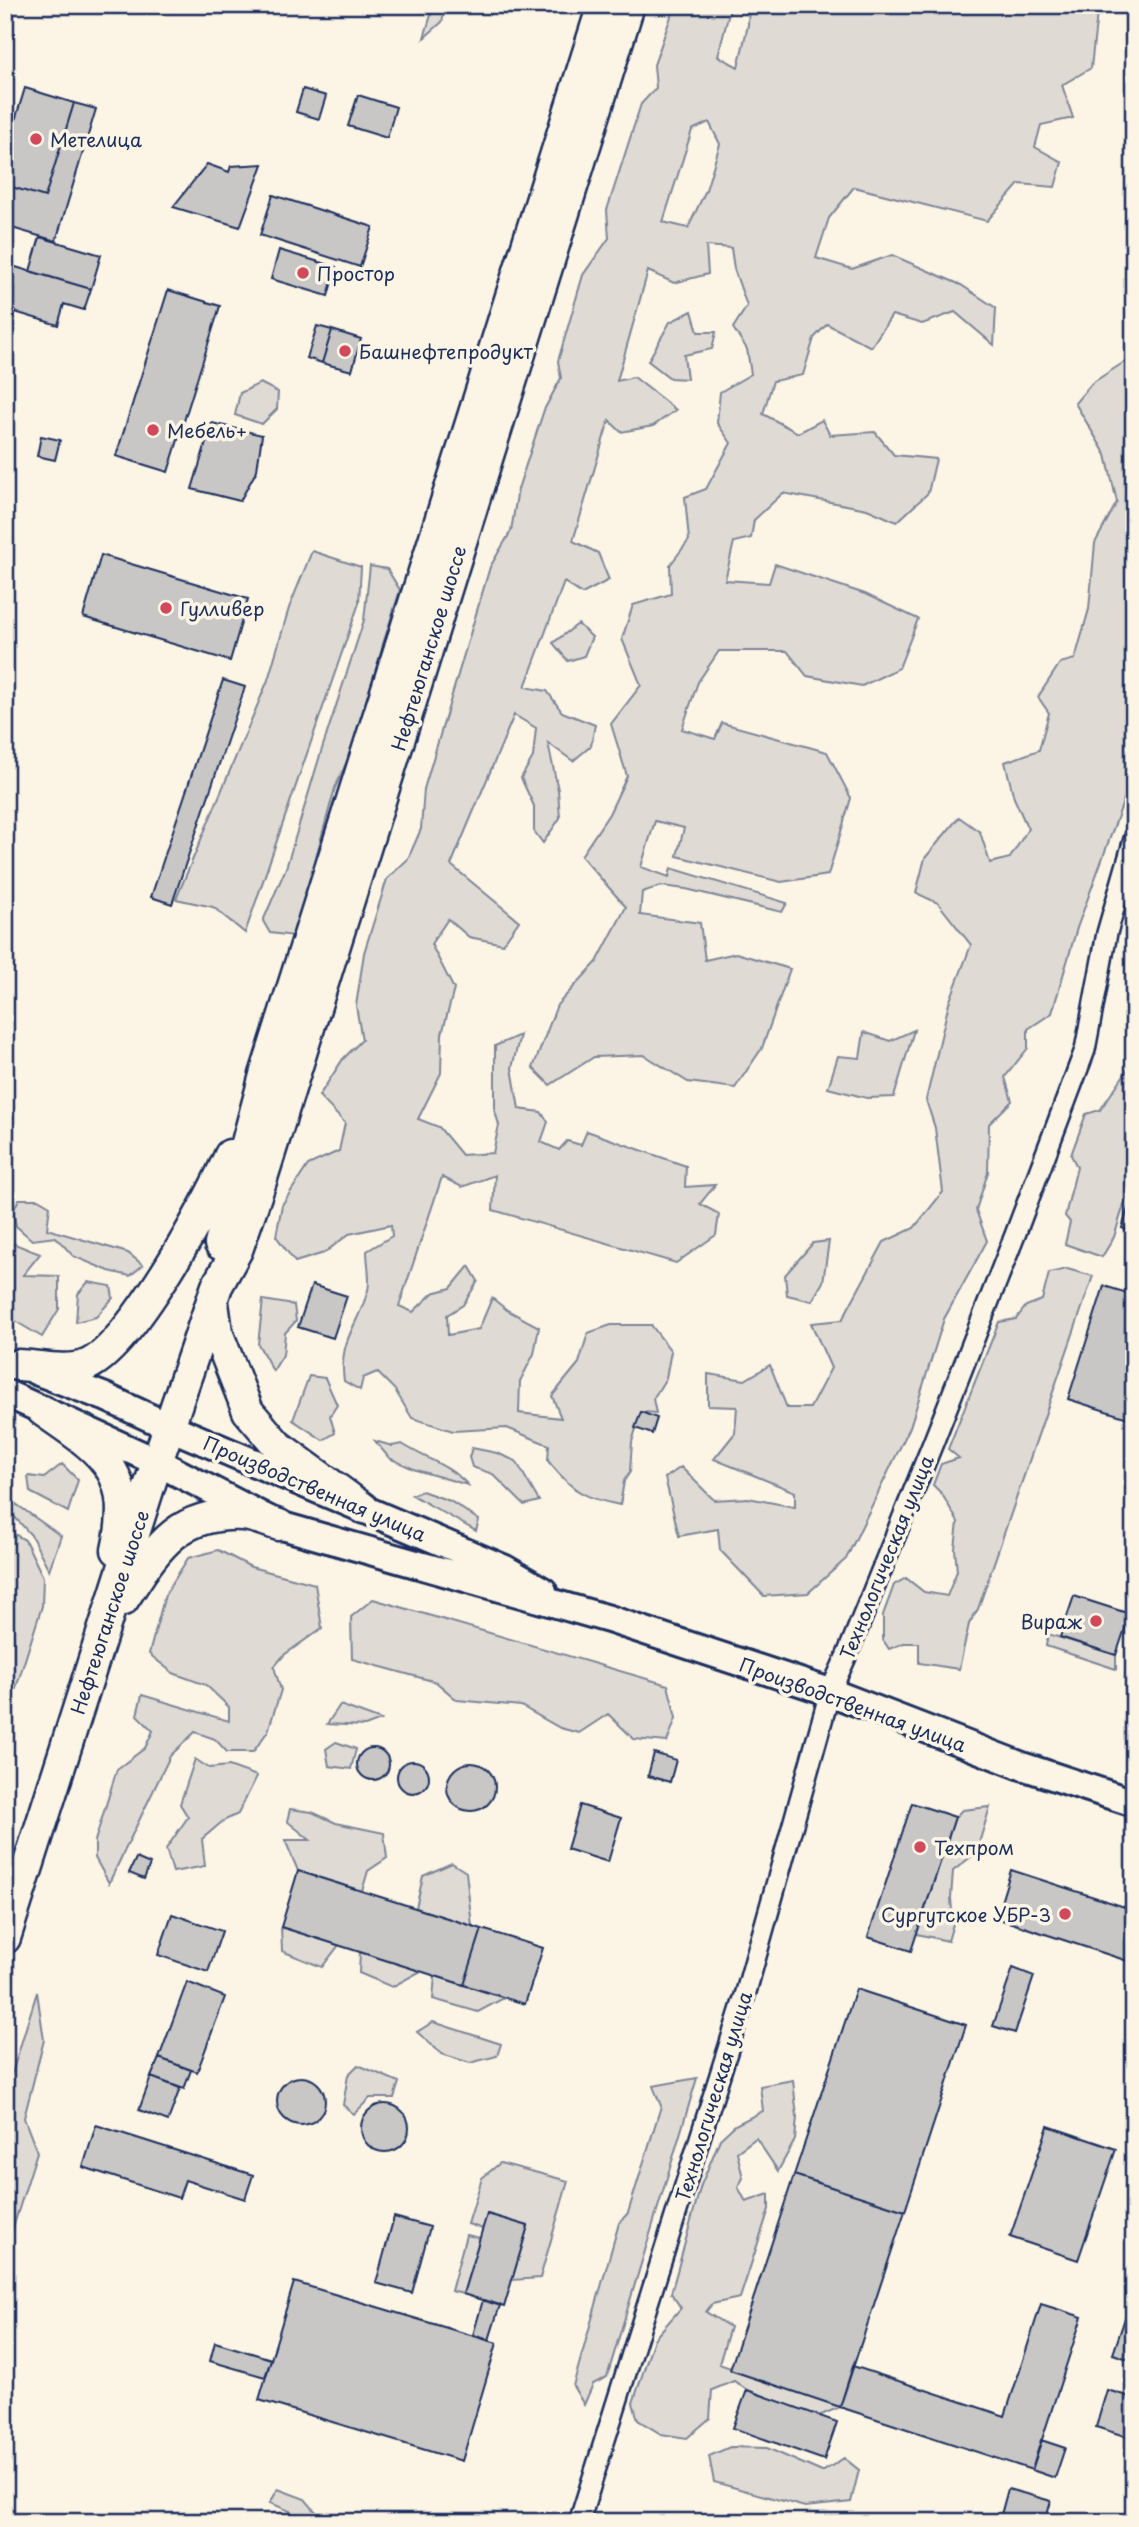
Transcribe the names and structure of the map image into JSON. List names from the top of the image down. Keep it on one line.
{"streets":{"main road":["Нефтеюганское шоссе","Производственная улица"],"street":["Технологическая улица"]},"crossings":[["Нефтеюганское шоссе","Производственная улица"],["Производственная улица","Технологическая улица"]],"places":["Метелица","Простор","Башнефтепродукт","Мебель+","Гулливер","Вираж","Техпром","Сургутское УБР-3"]}
